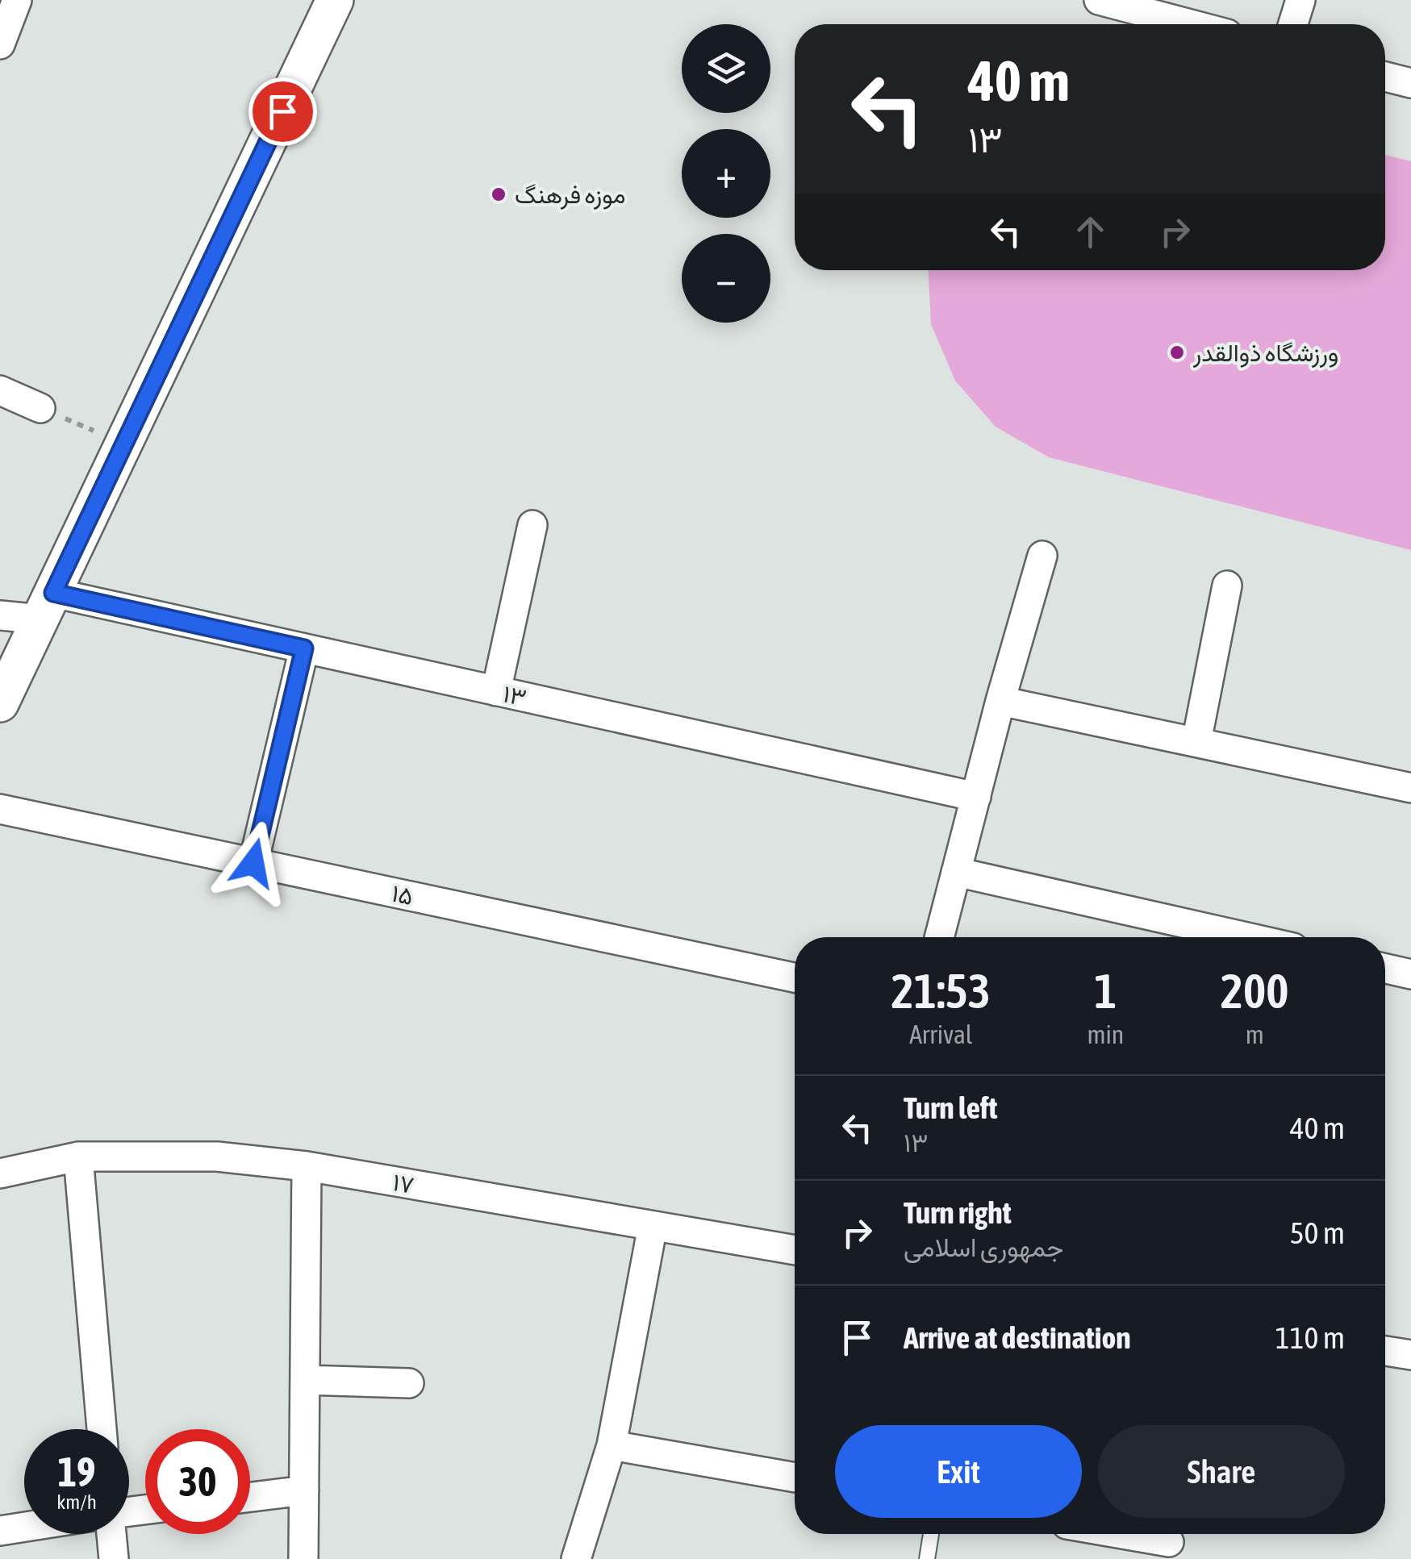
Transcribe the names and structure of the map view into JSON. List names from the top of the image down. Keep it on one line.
{"streets":{"street":["۱۳","۱۵","۱۷"]},"places":["موزه فرهنگ","ورزشگاه ذوالقدر"],"page":{"map_buttons":["+","−"],"turn":["40 m","۱۳"],"eta":["21:53","Arrival","1","min","200","m"],"list":[{"name":"Turn left","note":"۱۳","value":"40 m"},{"name":"Turn right","note":"جمهوری اسلامی","value":"50 m"},{"name":"Arrive at destination","value":"110 m"}],"buttons":["Exit","Share"],"speed":"19 km/h","limit":"30"}}
